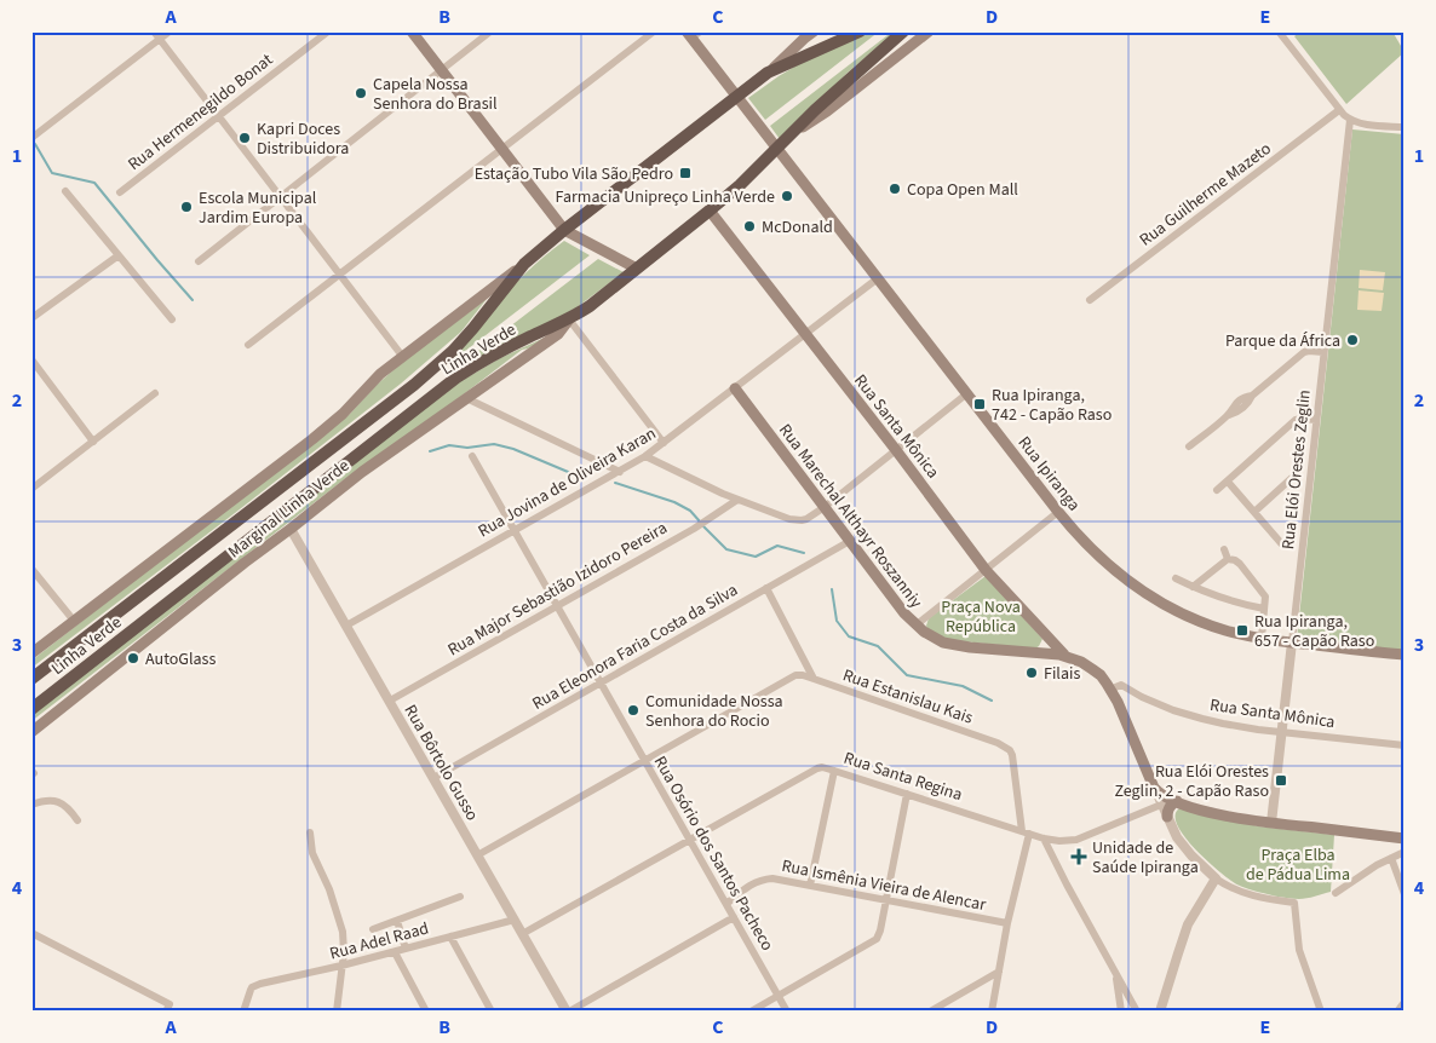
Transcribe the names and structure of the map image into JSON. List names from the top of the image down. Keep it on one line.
{"streets":{"highway":["Linha Verde"],"main road":["Rua Santa Mônica","Rua Ipiranga","Marginal Linha Verde","Rua Marechal Althayr Roszanniy"],"street":["Rua Hermenegildo Bonat","Rua Guilherme Mazeto","Rua Elói Orestes Zeglin","Rua Jovina de Oliveira Karan","Rua Major Sebastião Izidoro Pereira","Rua Eleonora Faria Costa da Silva","Rua Estanislau Kais","Rua Bôrtolo Gusso","Rua Santa Regina","Rua Osório dos Santos Pacheco","Rua Ismênia Vieira de Alencar","Rua Adel Raad"]},"crossings":[["Linha Verde","Rua Santa Mônica"],["Linha Verde","Rua Ipiranga"],["Linha Verde","Marginal Linha Verde"],["Rua Santa Mônica","Rua Elói Orestes Zeglin"],["Rua Santa Mônica","Rua Jovina de Oliveira Karan"],["Rua Santa Mônica","Rua Marechal Althayr Roszanniy"],["Rua Elói Orestes Zeglin","Rua Ipiranga"],["Rua Ipiranga","Rua Jovina de Oliveira Karan"],["Rua Jovina de Oliveira Karan","Rua Marechal Althayr Roszanniy"],["Rua Jovina de Oliveira Karan","Rua Bôrtolo Gusso"],["Rua Jovina de Oliveira Karan","Rua Osório dos Santos Pacheco"],["Marginal Linha Verde","Rua Bôrtolo Gusso"],["Rua Marechal Althayr Roszanniy","Rua Eleonora Faria Costa da Silva"],["Rua Marechal Althayr Roszanniy","Rua Santa Regina"],["Rua Major Sebastião Izidoro Pereira","Rua Bôrtolo Gusso"],["Rua Major Sebastião Izidoro Pereira","Rua Osório dos Santos Pacheco"],["Rua Eleonora Faria Costa da Silva","Rua Bôrtolo Gusso"],["Rua Eleonora Faria Costa da Silva","Rua Osório dos Santos Pacheco"],["Rua Estanislau Kais","Rua Santa Regina"],["Rua Estanislau Kais","Rua Ismênia Vieira de Alencar"],["Rua Bôrtolo Gusso","Rua Santa Regina"],["Rua Bôrtolo Gusso","Rua Adel Raad"],["Rua Santa Regina","Rua Osório dos Santos Pacheco"],["Rua Osório dos Santos Pacheco","Rua Ismênia Vieira de Alencar"]],"parks":["Praça Nova República","Praça Elba de Pádua Lima"],"places":{"other":["Capela Nossa Senhora do Brasil","Kapri Doces Distribuidora","Copa Open Mall","Farmacia Unipreço Linha Verde","Escola Municipal Jardim Europa","McDonald","Parque da África","AutoGlass","Filais","Comunidade Nossa Senhora do Rocio"],"transit":["Estação Tubo Vila São Pedro","Rua Ipiranga, 742 - Capão Raso","Rua Ipiranga, 657 - Capão Raso","Rua Elói Orestes Zeglin, 2 - Capão Raso"],"health":["Unidade de Saúde Ipiranga"]},"grid":{"columns":["A","B","C","D","E"],"rows":["1","2","3","4"]}}
